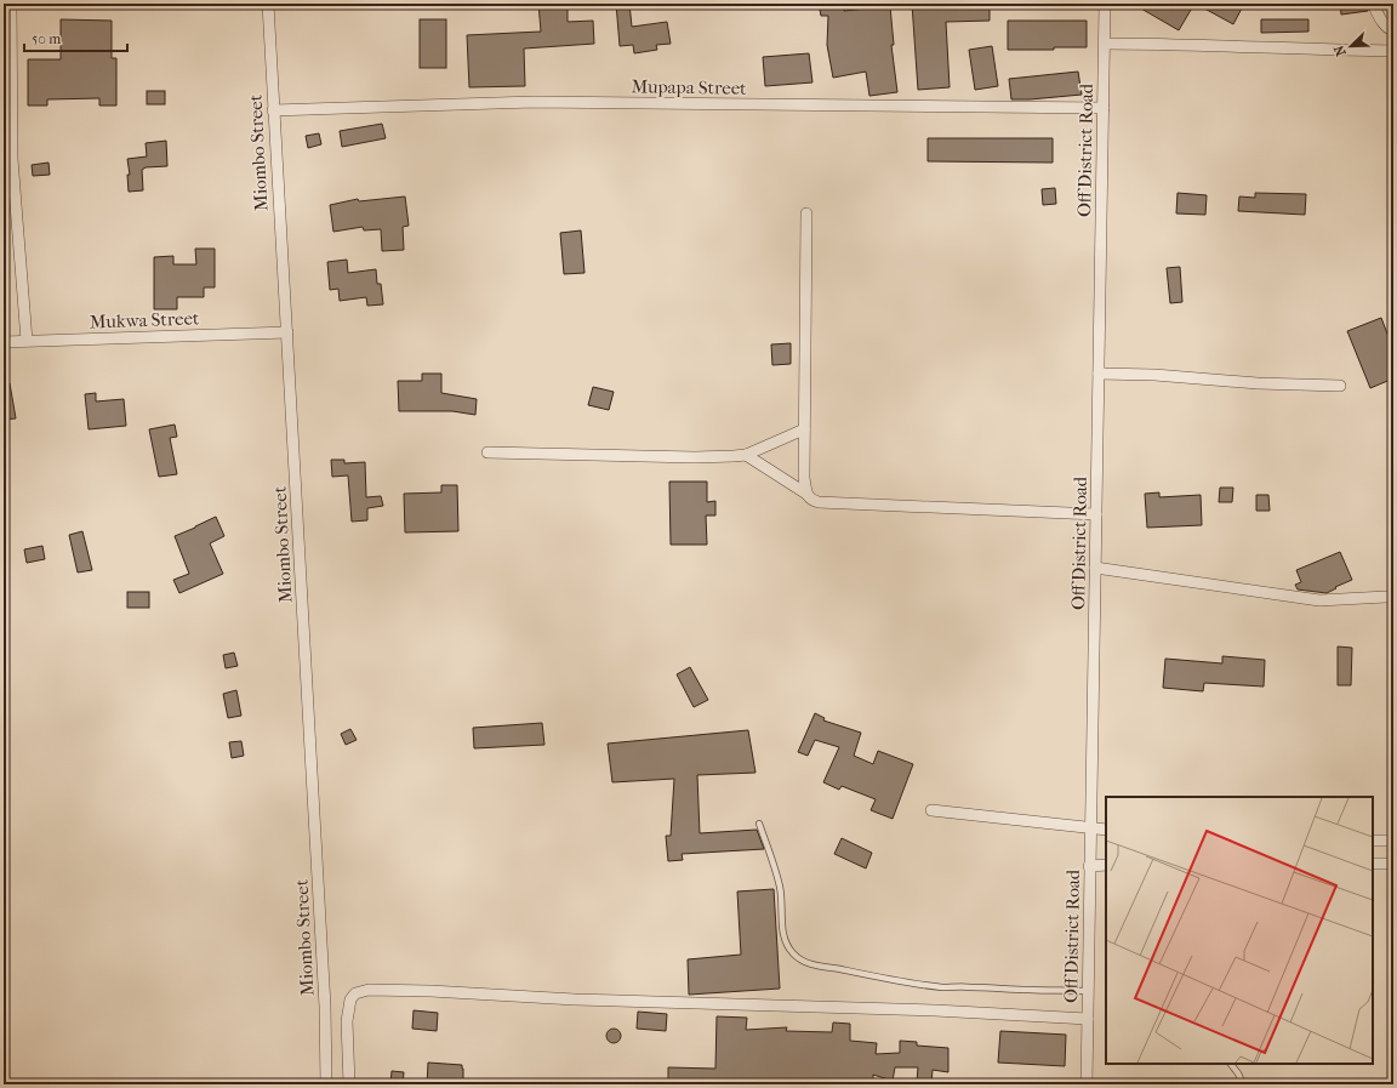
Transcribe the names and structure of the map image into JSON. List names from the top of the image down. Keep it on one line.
{"streets":{"street":["Mupapa Street","Off District Road","Miombo Street","Mukwa Street"]},"crossings":[["Mupapa Street","Off District Road"],["Mupapa Street","Miombo Street"],["Miombo Street","Mukwa Street"]],"scale_bar":"50 m","north":"bottom left"}
